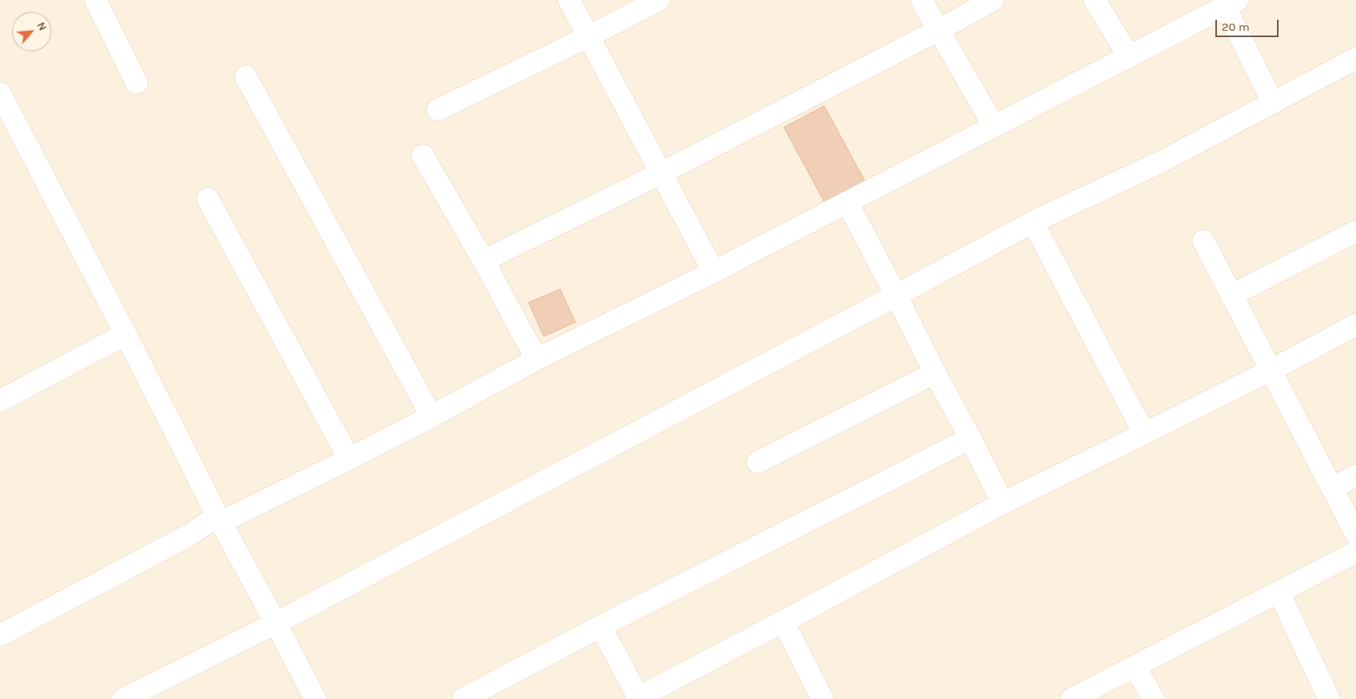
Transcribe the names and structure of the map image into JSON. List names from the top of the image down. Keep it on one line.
{"scale_bar":"20 m","north":"top right"}
